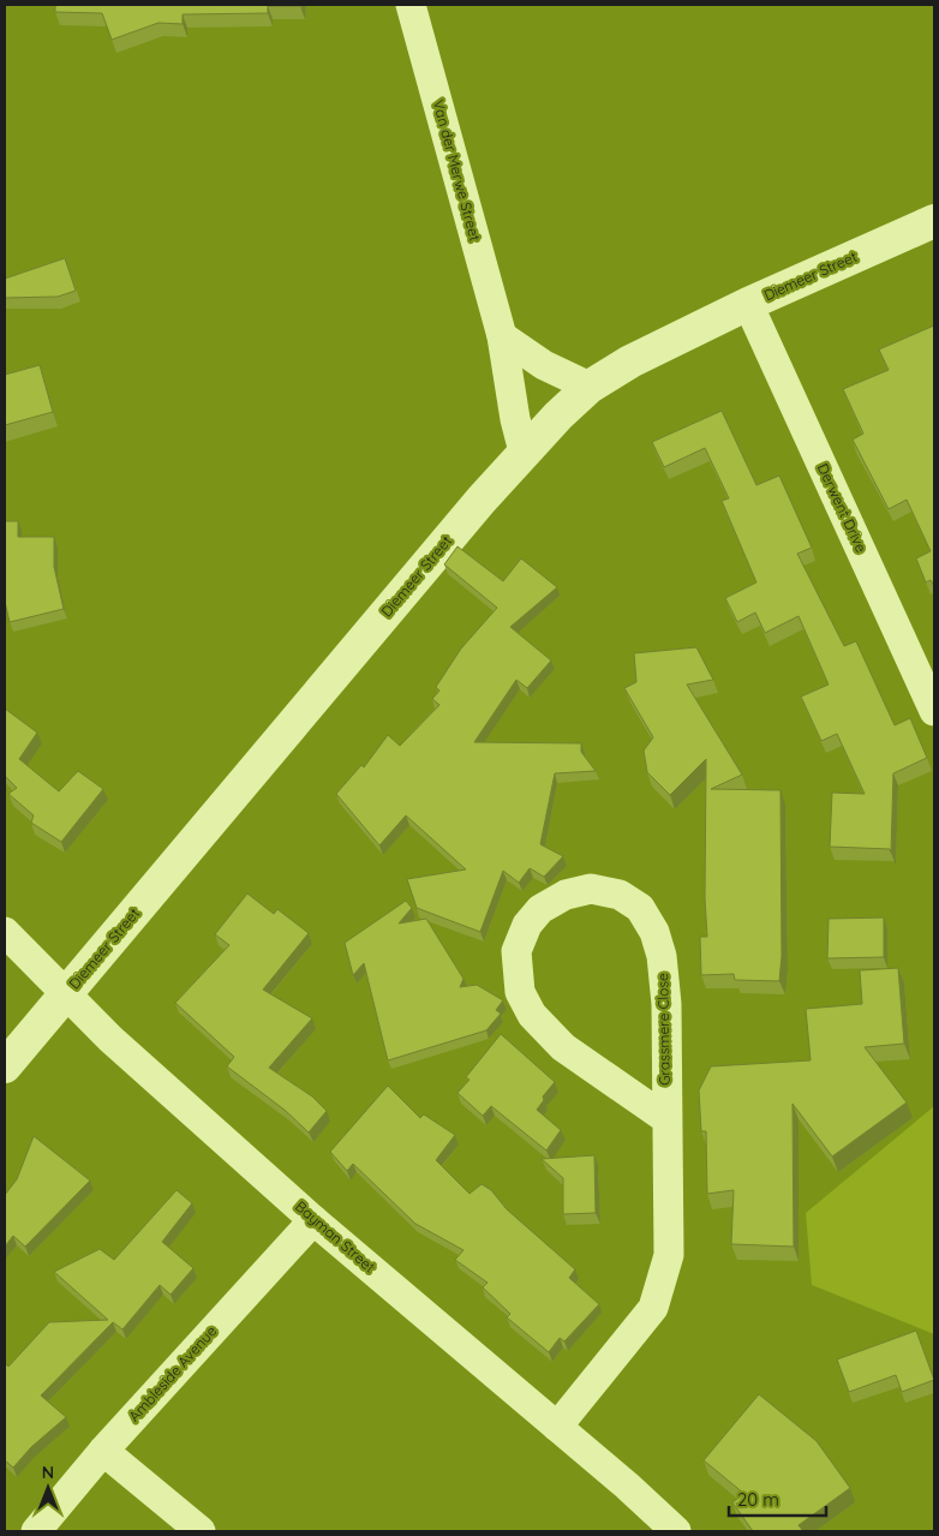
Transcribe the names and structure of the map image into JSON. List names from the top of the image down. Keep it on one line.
{"streets":{"street":["Van der Merwe Street","Diemeer Street","Derwent Drive","Grassmere Close","Bayman Street","Ambleside Avenue"]},"crossings":[["Van der Merwe Street","Diemeer Street"],["Diemeer Street","Derwent Drive"],["Diemeer Street","Bayman Street"],["Grassmere Close","Bayman Street"],["Bayman Street","Ambleside Avenue"]],"scale_bar":"20 m","north":"top"}
